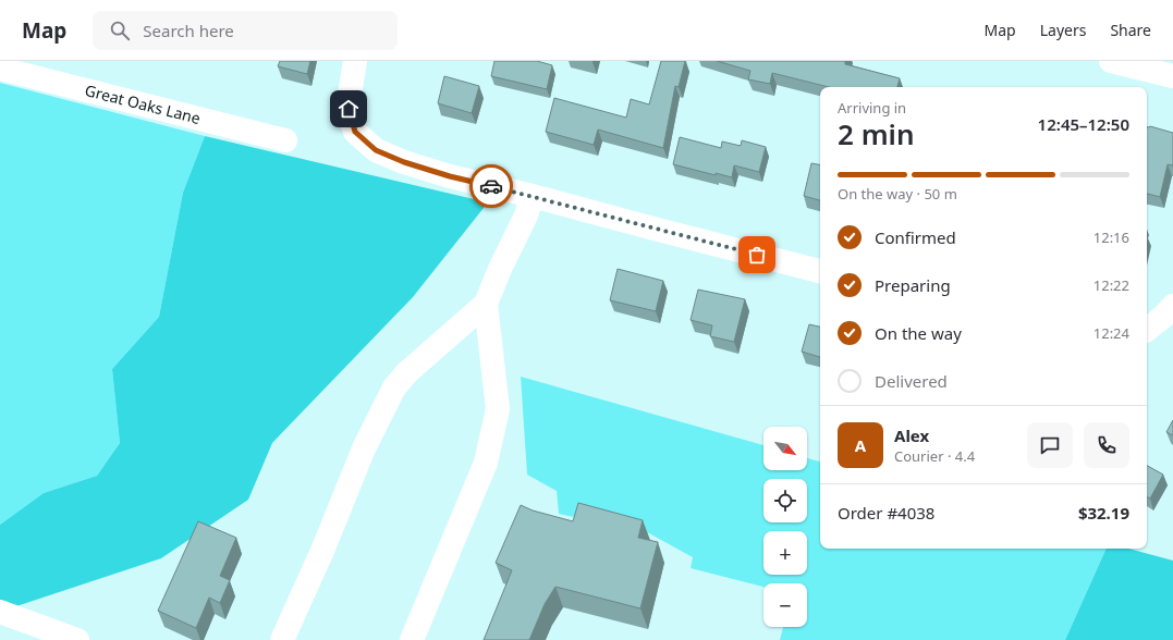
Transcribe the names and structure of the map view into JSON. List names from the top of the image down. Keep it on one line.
{"streets":{"street":["Great Oaks Lane"]},"north":"bottom right","page":{"header":"Map","search":"Search here","nav":["Map","Layers","Share"],"heading":["2 min","Arriving in","12:45–12:50"],"panel":["Alex","Courier · 4.4","Order #4038","$32.19"],"bar":"On the way · 50 m","list":[["Confirmed","12:16"],["Preparing","12:22"],["On the way","12:24"],"Delivered"],"round":"A","map_buttons":["+","−"]}}
